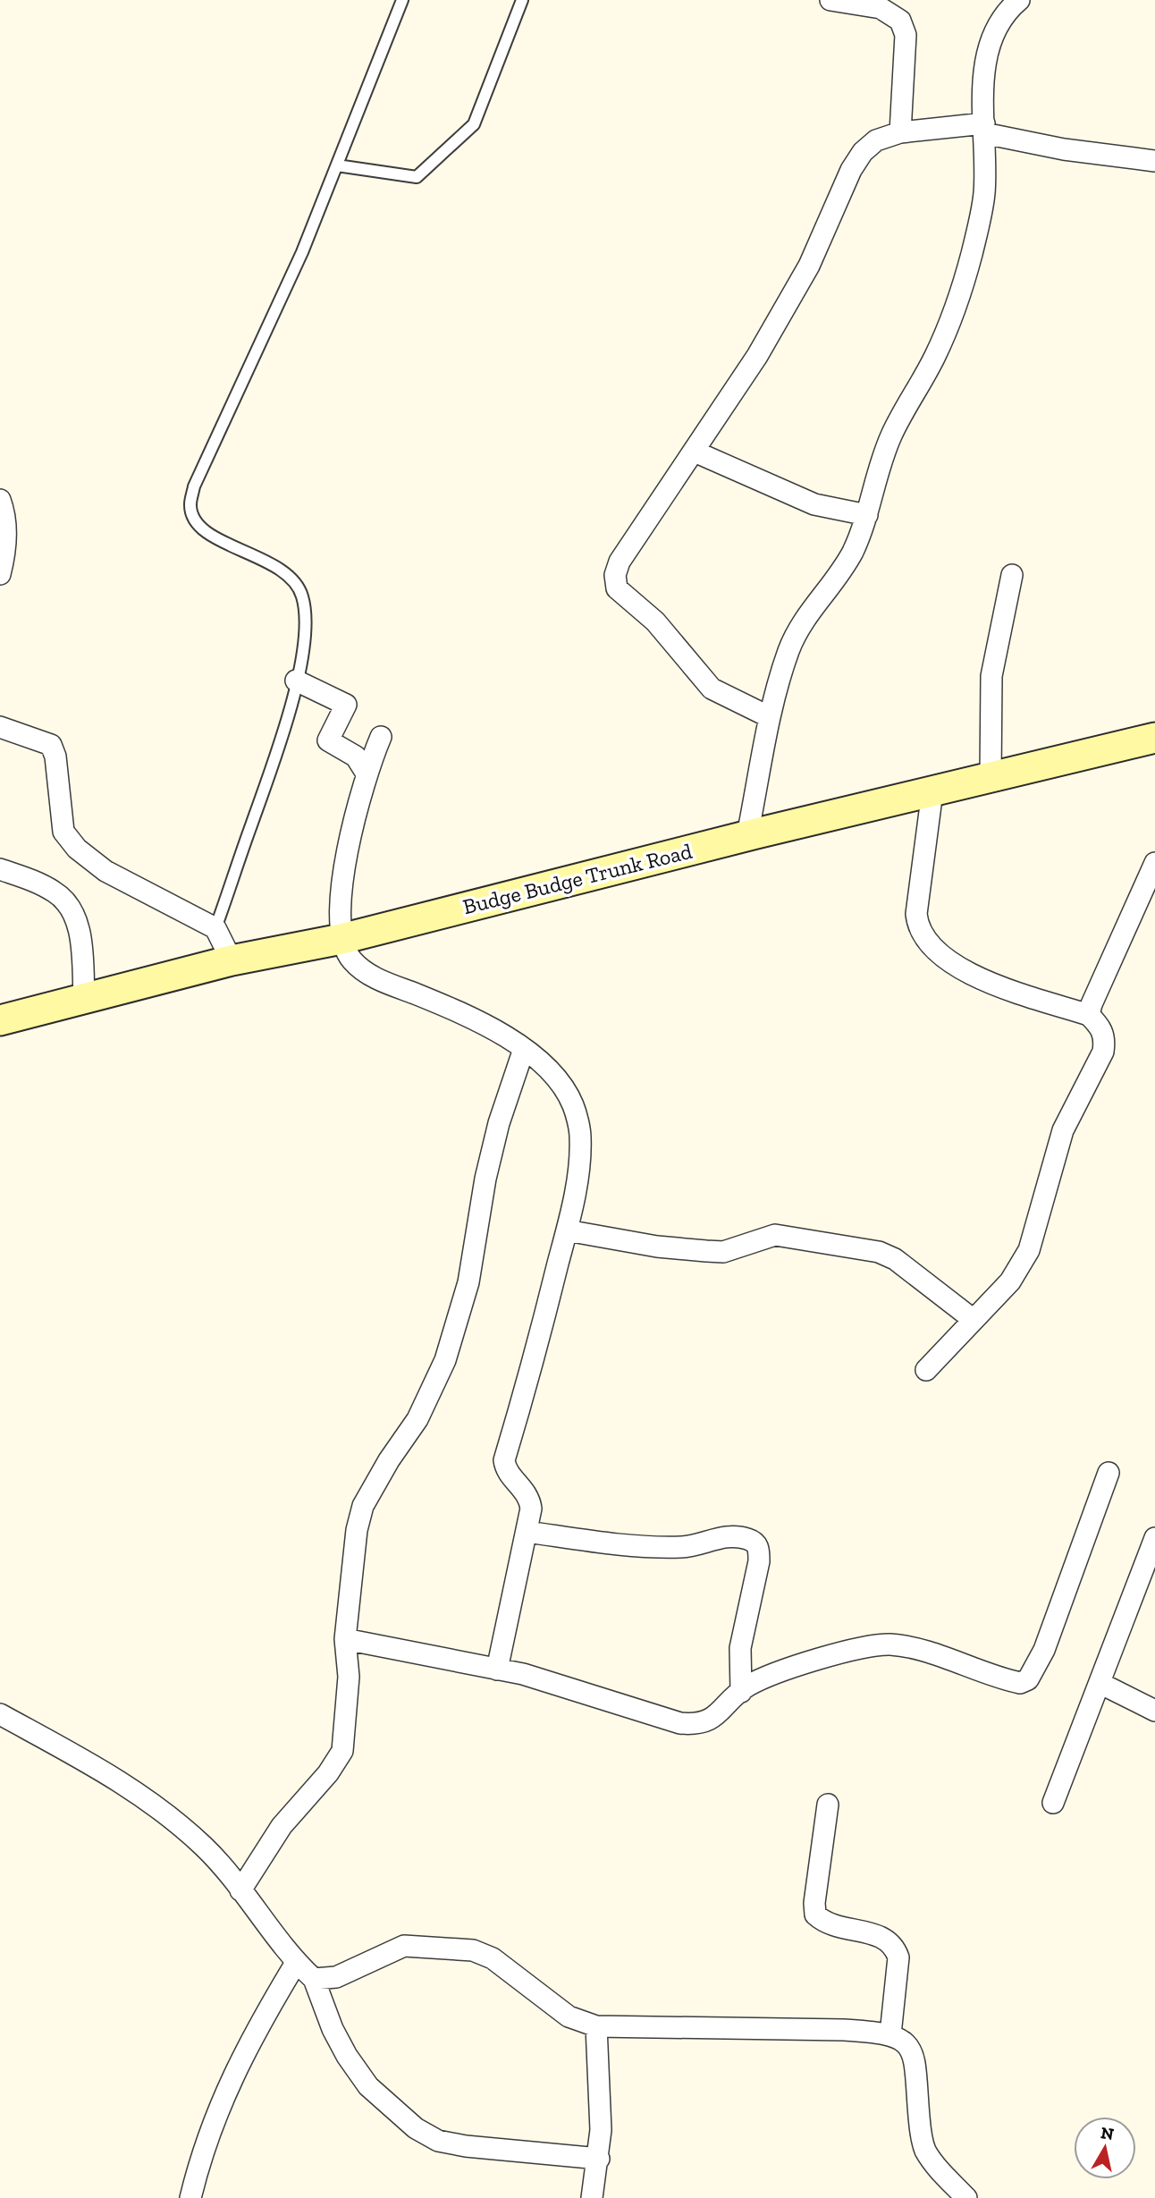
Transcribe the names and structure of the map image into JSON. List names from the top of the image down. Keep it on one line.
{"streets":{"main road":["Budge Budge Trunk Road"]},"north":"top"}
